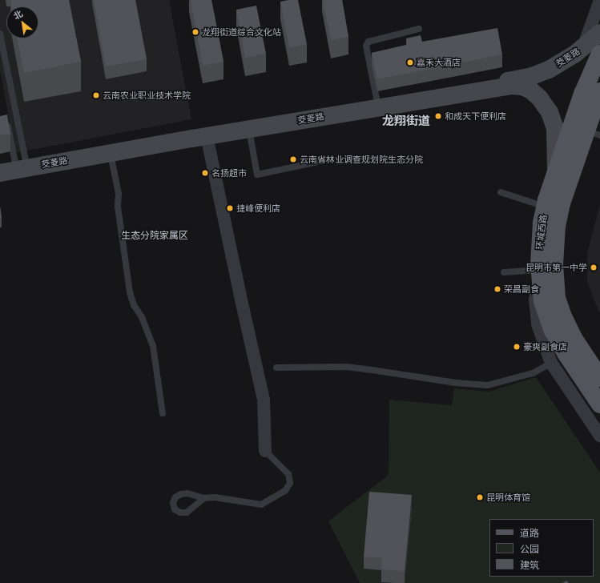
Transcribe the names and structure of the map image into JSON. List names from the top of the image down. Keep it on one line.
{"streets":{"main road":["环城西路"],"street":["茭菱路"]},"crossings":[["茭菱路","环城西路"]],"districts":["龙翔街道","生态分院家属区"],"places":["龙翔街道综合文化站","嘉禾大酒店","云南农业职业技术学院","和成天下便利店","云南省林业调查规划院生态分院","名扬超市","捷峰便利店","昆明市第一中学","荣昌副食","豪爽副食店","昆明体育馆"],"legend":["道路","公园","建筑"],"north":"top left"}
